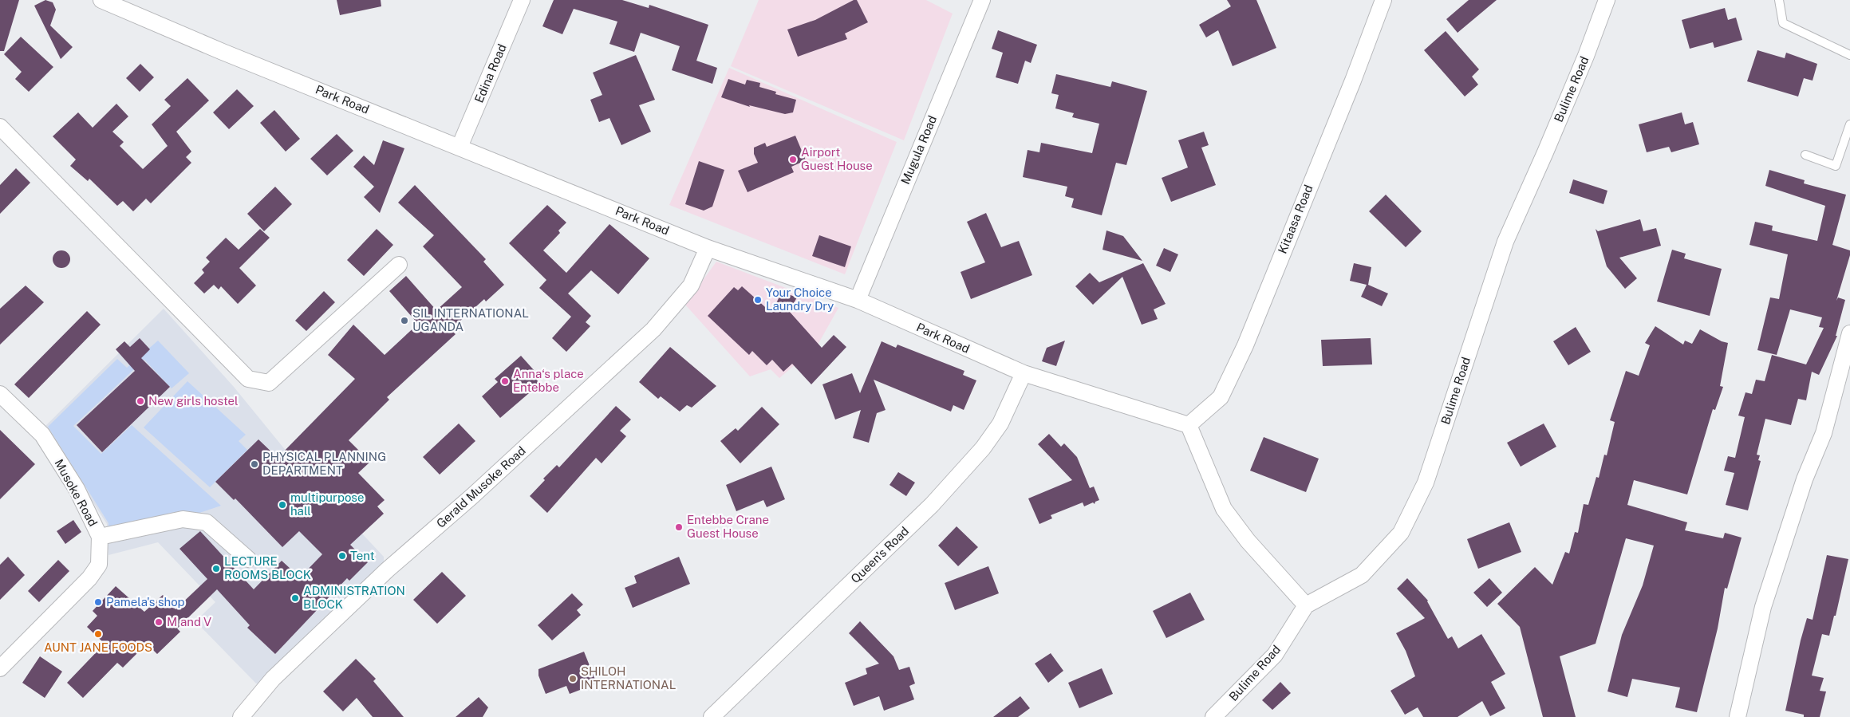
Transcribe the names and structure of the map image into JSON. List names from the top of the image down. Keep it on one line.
{"streets":{"street":["Edina Road","Bulime Road","Park Road","Mugula Road","Kitaasa Road","Gerald Musoke Road","Musoke Road","Queen's Road"]},"crossings":[["Edina Road","Park Road"],["Park Road","Mugula Road"],["Park Road","Kitaasa Road"],["Park Road","Gerald Musoke Road"],["Park Road","Queen's Road"]],"places":["Airport Guest House","Your Choice Laundry Dry","SIL INTERNATIONAL UGANDA","Anna‘s place Entebbe","New girls hostel","PHYSICAL PLANNING DEPARTMENT","multipurpose hall","Entebbe Crane Guest House","Tent","LECTURE ROOMS BLOCK","ADMINISTRATION BLOCK","Pamela's shop","M and V","AUNT JANE FOODS","SHILOH INTERNATIONAL"]}
